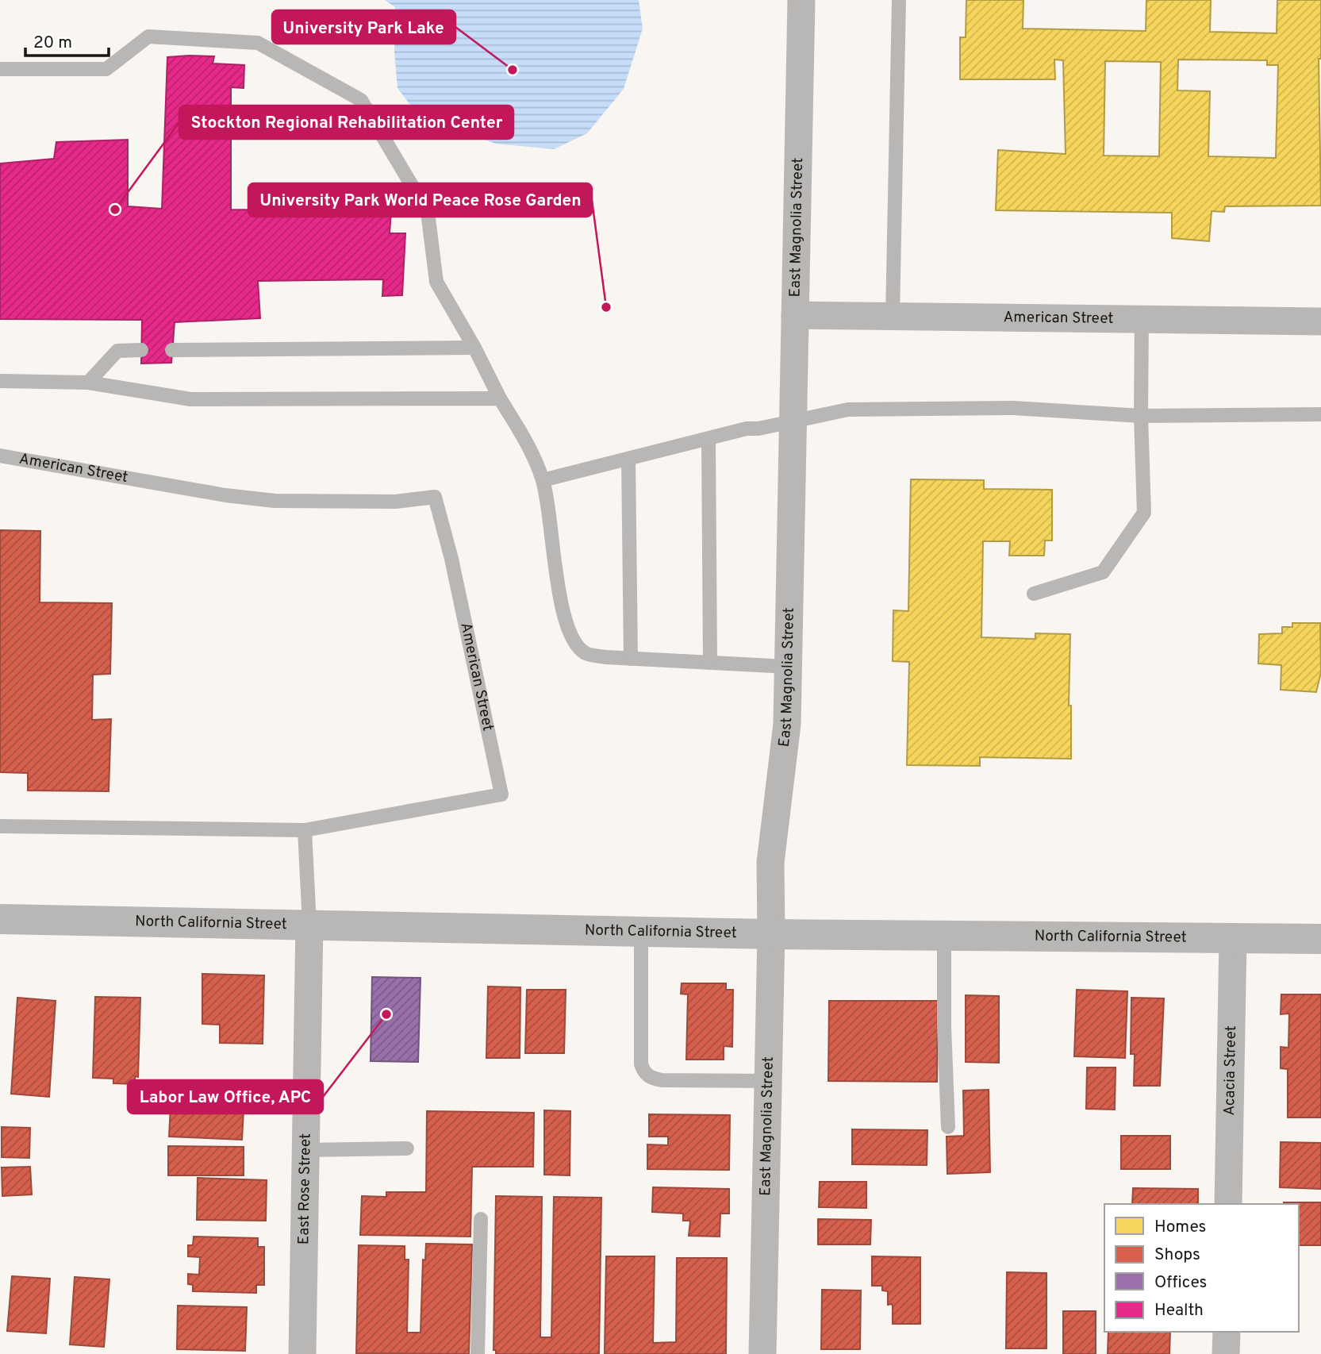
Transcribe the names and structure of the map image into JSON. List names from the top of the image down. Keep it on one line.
{"streets":{"street":["East Magnolia Street","American Street","North California Street","Acacia Street","East Rose Street"]},"crossings":[["East Magnolia Street","American Street"],["East Magnolia Street","North California Street"],["North California Street","Acacia Street"],["North California Street","East Rose Street"]],"places":["University Park Lake","Stockton Regional Rehabilitation Center","University Park World Peace Rose Garden","Labor Law Office, APC"],"legend":["Homes","Shops","Offices","Health"],"scale_bar":"20 m"}
